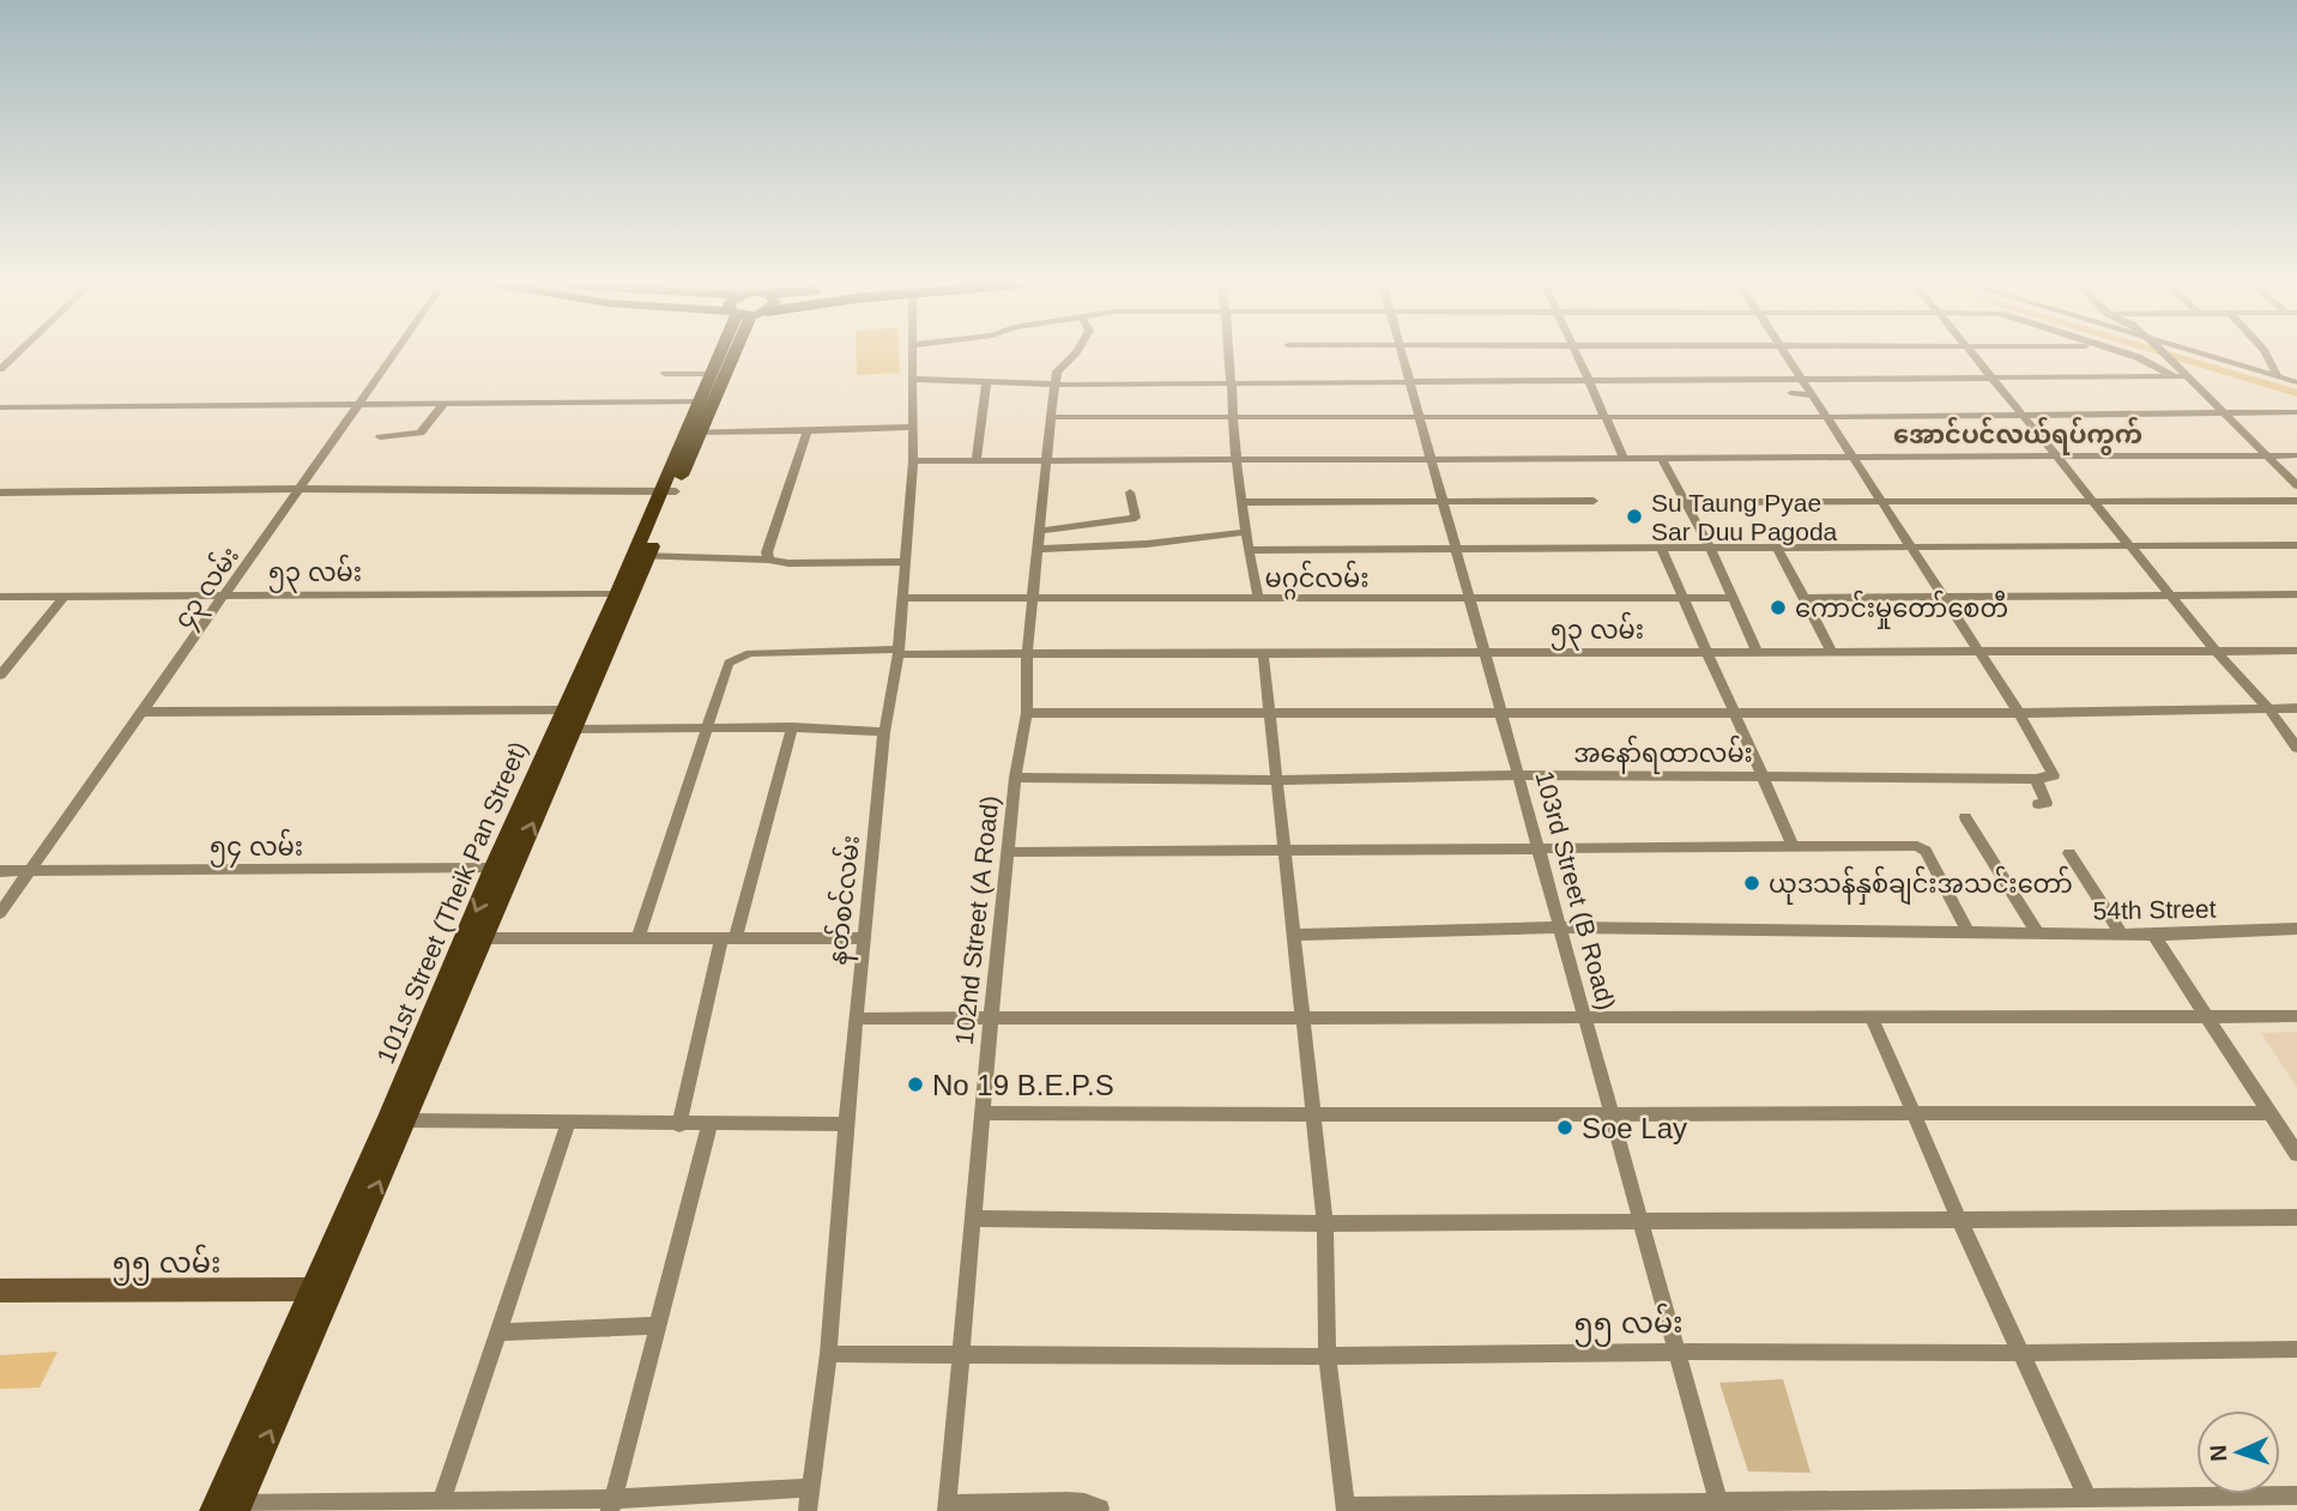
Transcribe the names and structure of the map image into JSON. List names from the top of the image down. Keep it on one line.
{"streets":{"main road":["101st Street (Theik Pan Street)","၅၅ လမ်း"],"street":["၅၃ လမ်း","မဂ္ဂင်လမ်း","၄၃ လမ်း","အနော်ရထာလမ်း","၅၄ လမ်း","103rd Street (B Road)","နတ်စင်လမ်း","54th Street","102nd Street (A Road)"]},"crossings":[["၅၃ လမ်း","၄၃ လမ်း"],["၅၃ လမ်း","103rd Street (B Road)"],["၅၃ လမ်း","နတ်စင်လမ်း"],["၅၃ လမ်း","101st Street (Theik Pan Street)"],["၅၃ လမ်း","102nd Street (A Road)"],["မဂ္ဂင်လမ်း","103rd Street (B Road)"],["မဂ္ဂင်လမ်း","နတ်စင်လမ်း"],["မဂ္ဂင်လမ်း","102nd Street (A Road)"],["၄၃ လမ်း","၅၄ လမ်း"],["အနော်ရထာလမ်း","103rd Street (B Road)"],["အနော်ရထာလမ်း","102nd Street (A Road)"],["၅၄ လမ်း","101st Street (Theik Pan Street)"],["103rd Street (B Road)","54th Street"],["103rd Street (B Road)","၅၅ လမ်း"],["နတ်စင်လမ်း","၅၅ လမ်း"],["101st Street (Theik Pan Street)","၅၅ လမ်း"],["102nd Street (A Road)","၅၅ လမ်း"]],"districts":["အောင်ပင်လယ်ရပ်ကွက်"],"places":["Su Taung Pyae Sar Duu Pagoda","ကောင်းမှုတော်စေတီ","ယုဒသန်နှစ်ချင်းအသင်းတော်","No 19 B.E.P.S","Soe Lay"],"north":"left"}
